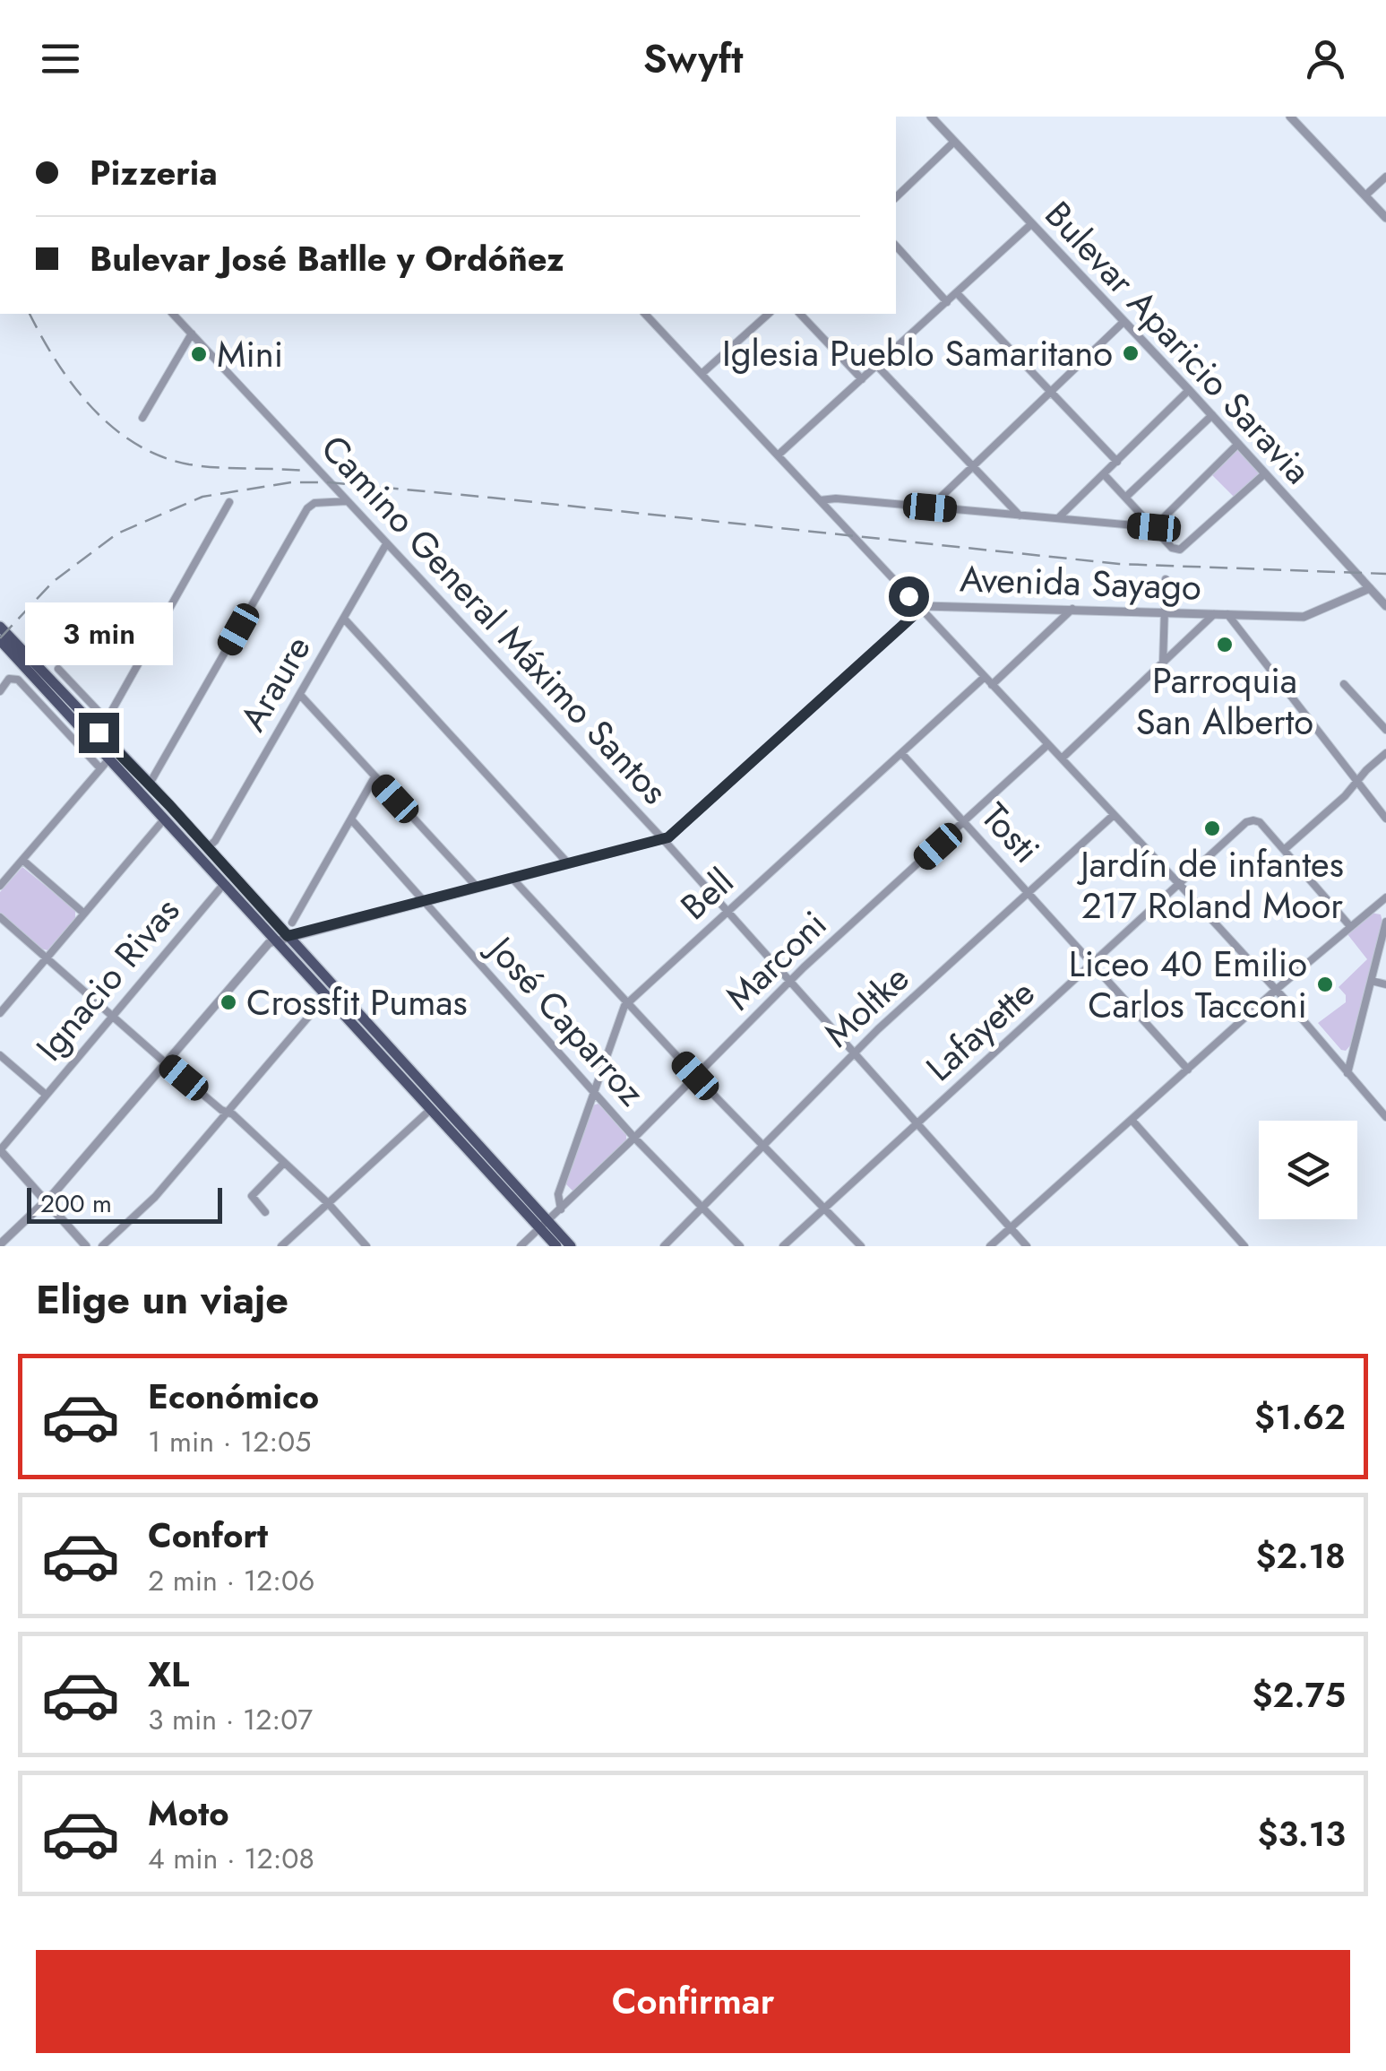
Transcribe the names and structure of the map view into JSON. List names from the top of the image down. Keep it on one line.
{"streets":{"street":["Bulevar Aparicio Saravia","Avenida Sayago","Camino General Máximo Santos","Araure","Tosti","Bell","Marconi","Ignacio Rivas","Moltke","José Caparroz","Lafayette"]},"crossings":[["Bulevar Aparicio Saravia","Avenida Sayago"],["Avenida Sayago","Camino General Máximo Santos"],["Avenida Sayago","José Caparroz"],["Camino General Máximo Santos","Araure"],["Camino General Máximo Santos","Bell"],["Camino General Máximo Santos","Marconi"],["Camino General Máximo Santos","Moltke"],["Camino General Máximo Santos","Lafayette"],["Tosti","Bell"],["Tosti","Marconi"],["Tosti","Moltke"],["Tosti","Lafayette"],["Bell","Marconi"],["Bell","José Caparroz"],["Marconi","José Caparroz"],["Moltke","José Caparroz"]],"places":["Iglesia Pueblo Samaritano","Mini","Parroquia San Alberto","Jardín de infantes 217 Roland Moor","Liceo 40 Emilio Carlos Tacconi","Crossfit Pumas"],"scale_bar":"200 m","page":{"header":"Swyft","banner":["Pizzeria","Bulevar José Batlle y Ordóñez"],"bubble":"3 min","scale":"200 m","heading":"Elige un viaje","list":[{"name":"Económico","note":"1 min · 12:05","value":"$1.62"},{"name":"Confort","note":"2 min · 12:06","value":"$2.18"},{"name":"XL","note":"3 min · 12:07","value":"$2.75"},{"name":"Moto","note":"4 min · 12:08","value":"$3.13"}],"buttons":"Confirmar"}}
